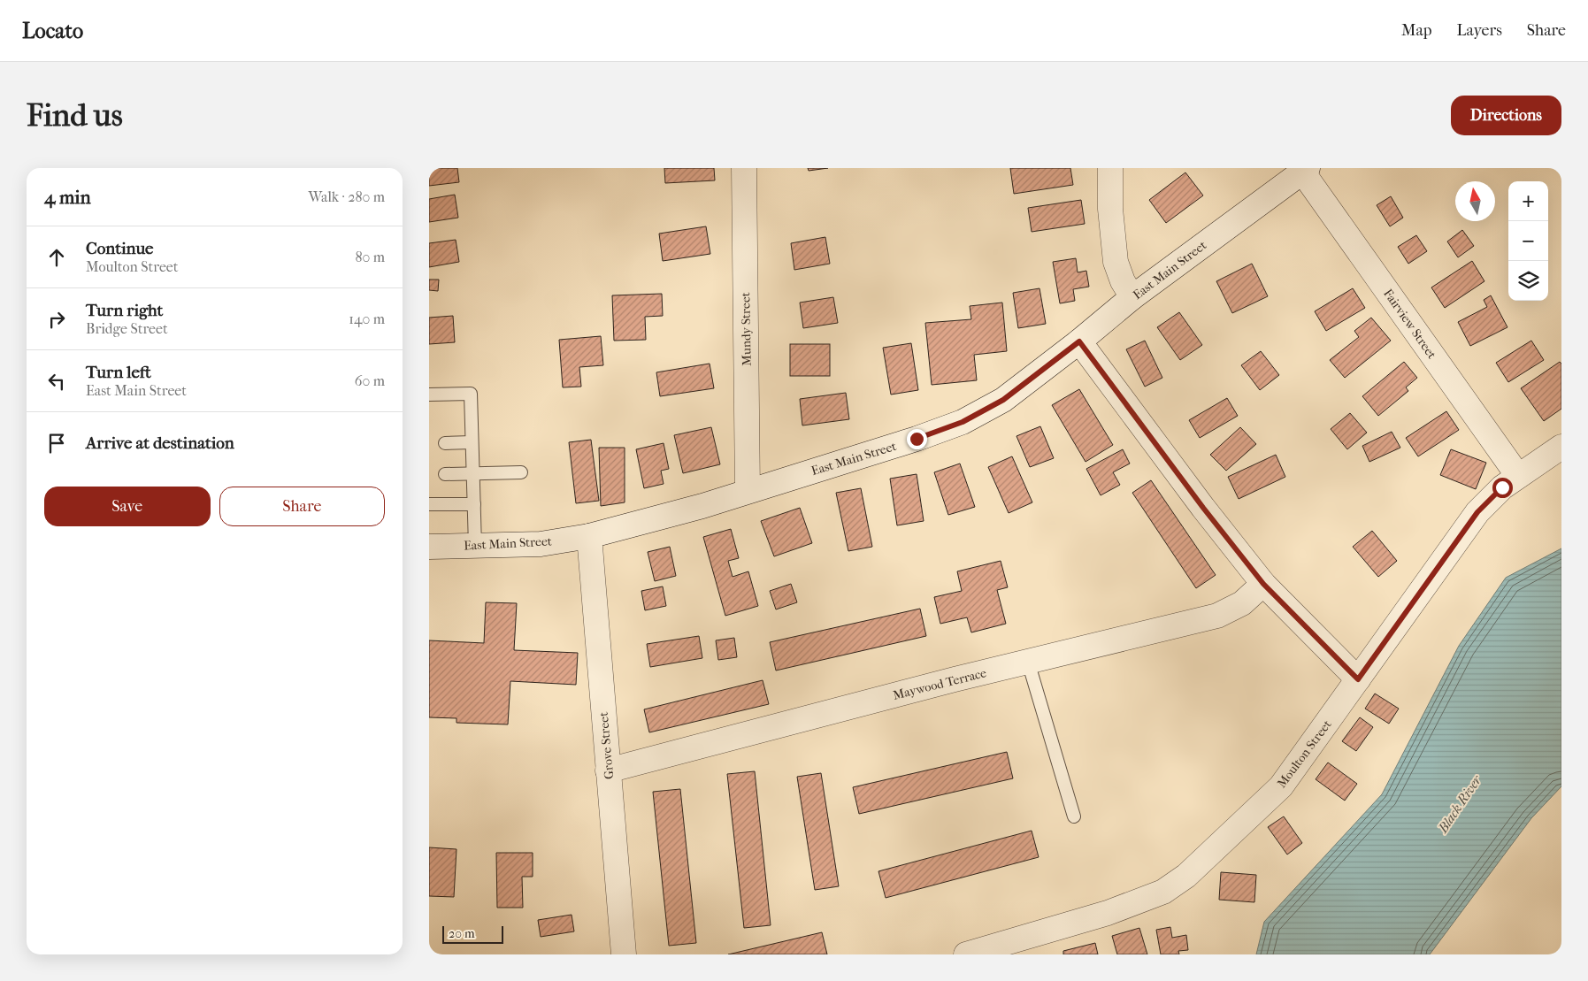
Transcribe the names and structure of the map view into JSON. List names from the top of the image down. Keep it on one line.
{"streets":{"street":["East Main Street","Fairview Street","Mundy Street","Maywood Terrace","Grove Street","Moulton Street"]},"crossings":[["East Main Street","Fairview Street"],["East Main Street","Mundy Street"],["East Main Street","Grove Street"],["Fairview Street","Moulton Street"],["Maywood Terrace","Grove Street"]],"water":["Black River"],"scale_bar":"20 m","north":"top","page":{"header":"Locato","nav":["Map","Layers","Share"],"buttons":["Directions",["Save","Share"]],"title":"Find us","heading":["4 min","Walk · 280 m"],"map_buttons":["+","−"],"list":[["Continue","Moulton Street","80 m"],["Turn right","Bridge Street","140 m"],["Turn left","East Main Street","60 m"],"Arrive at destination"],"scale":"20 m"}}
